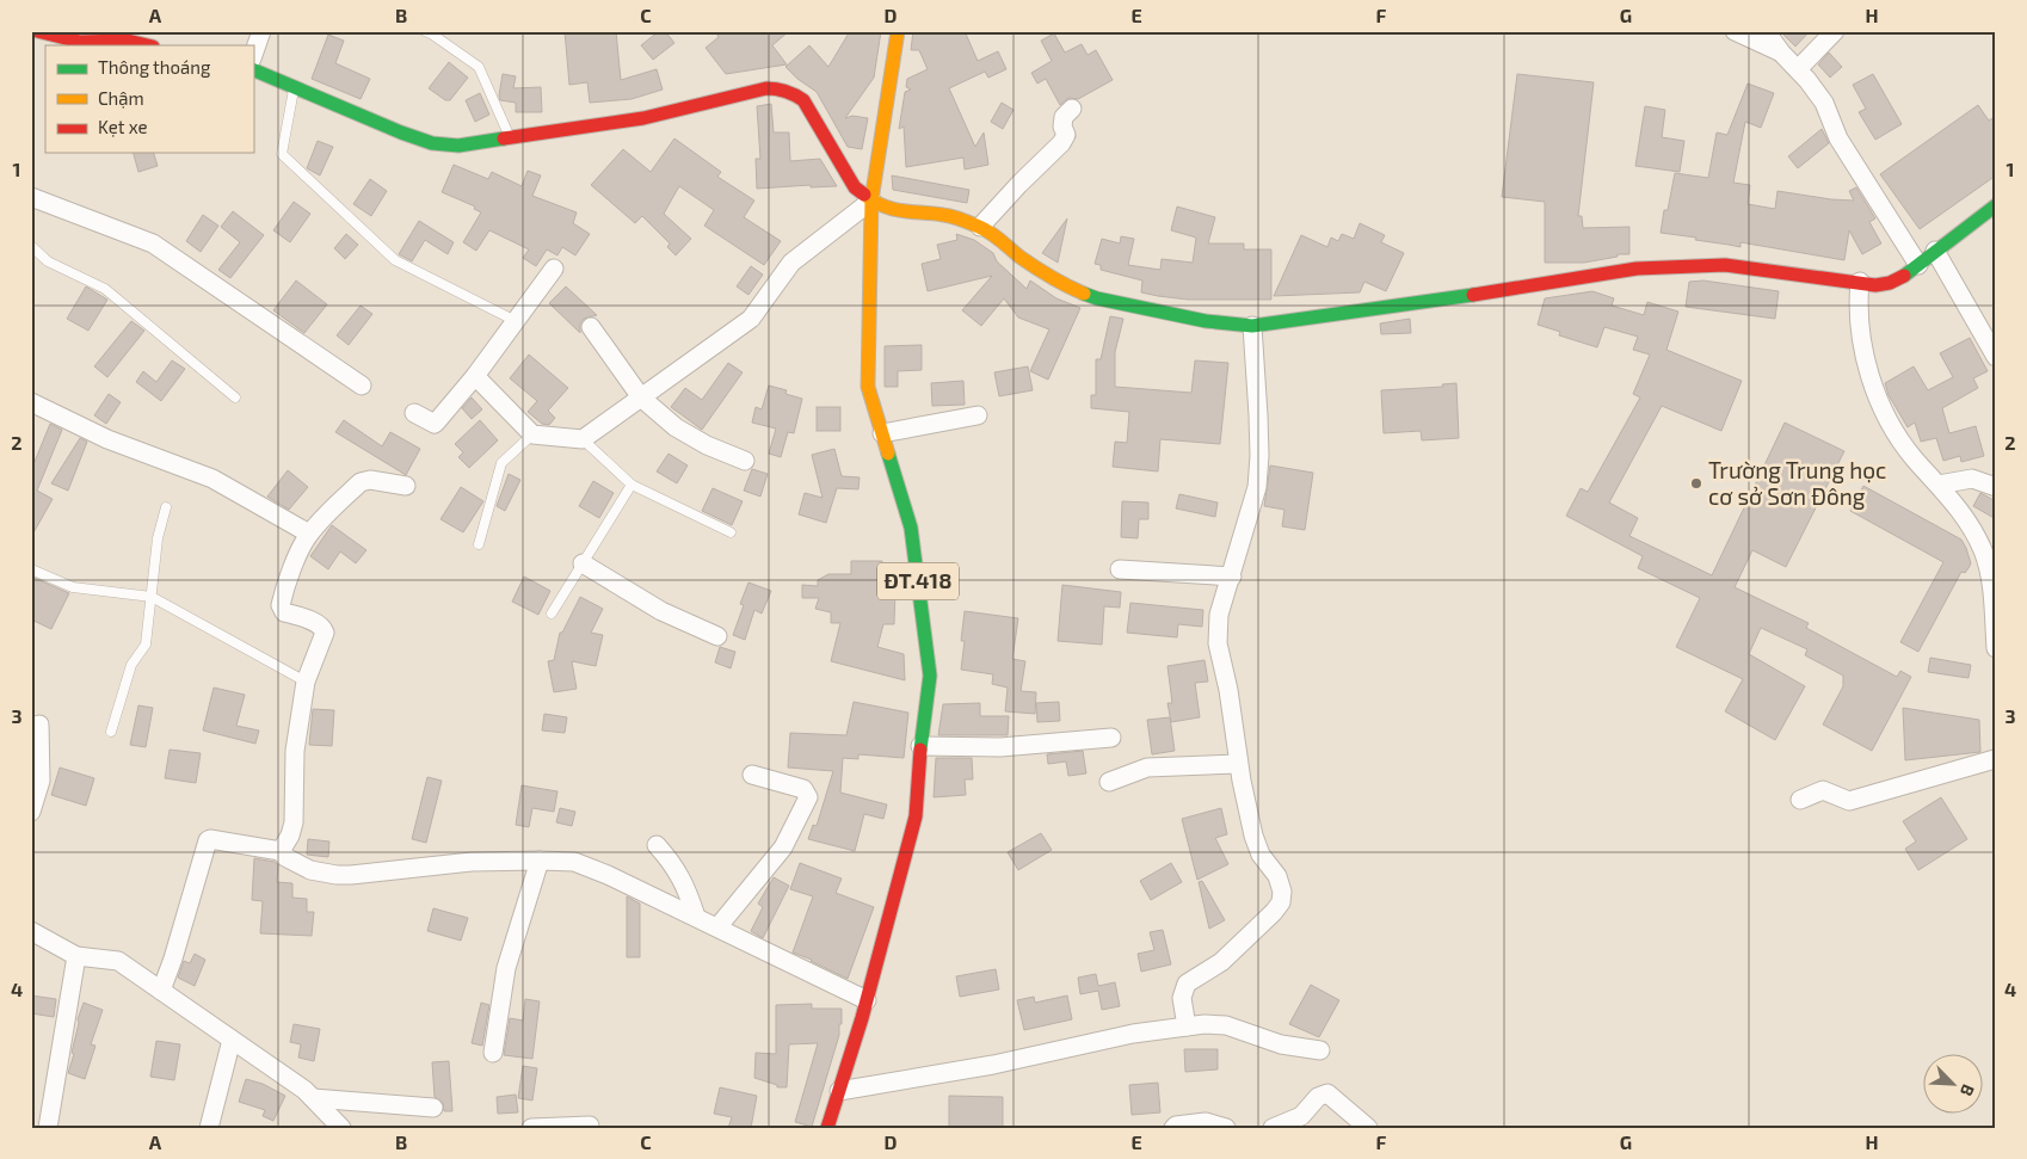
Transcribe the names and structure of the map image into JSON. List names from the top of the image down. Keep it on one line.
{"streets":{"street":["ĐT.418"]},"places":["Trường Trung học cơ sở Sơn Đông"],"legend":["Thông thoáng","Chậm","Kẹt xe"],"north":"bottom right","grid":{"columns":["A","B","C","D","E","F","G","H"],"rows":["1","2","3","4"]}}
